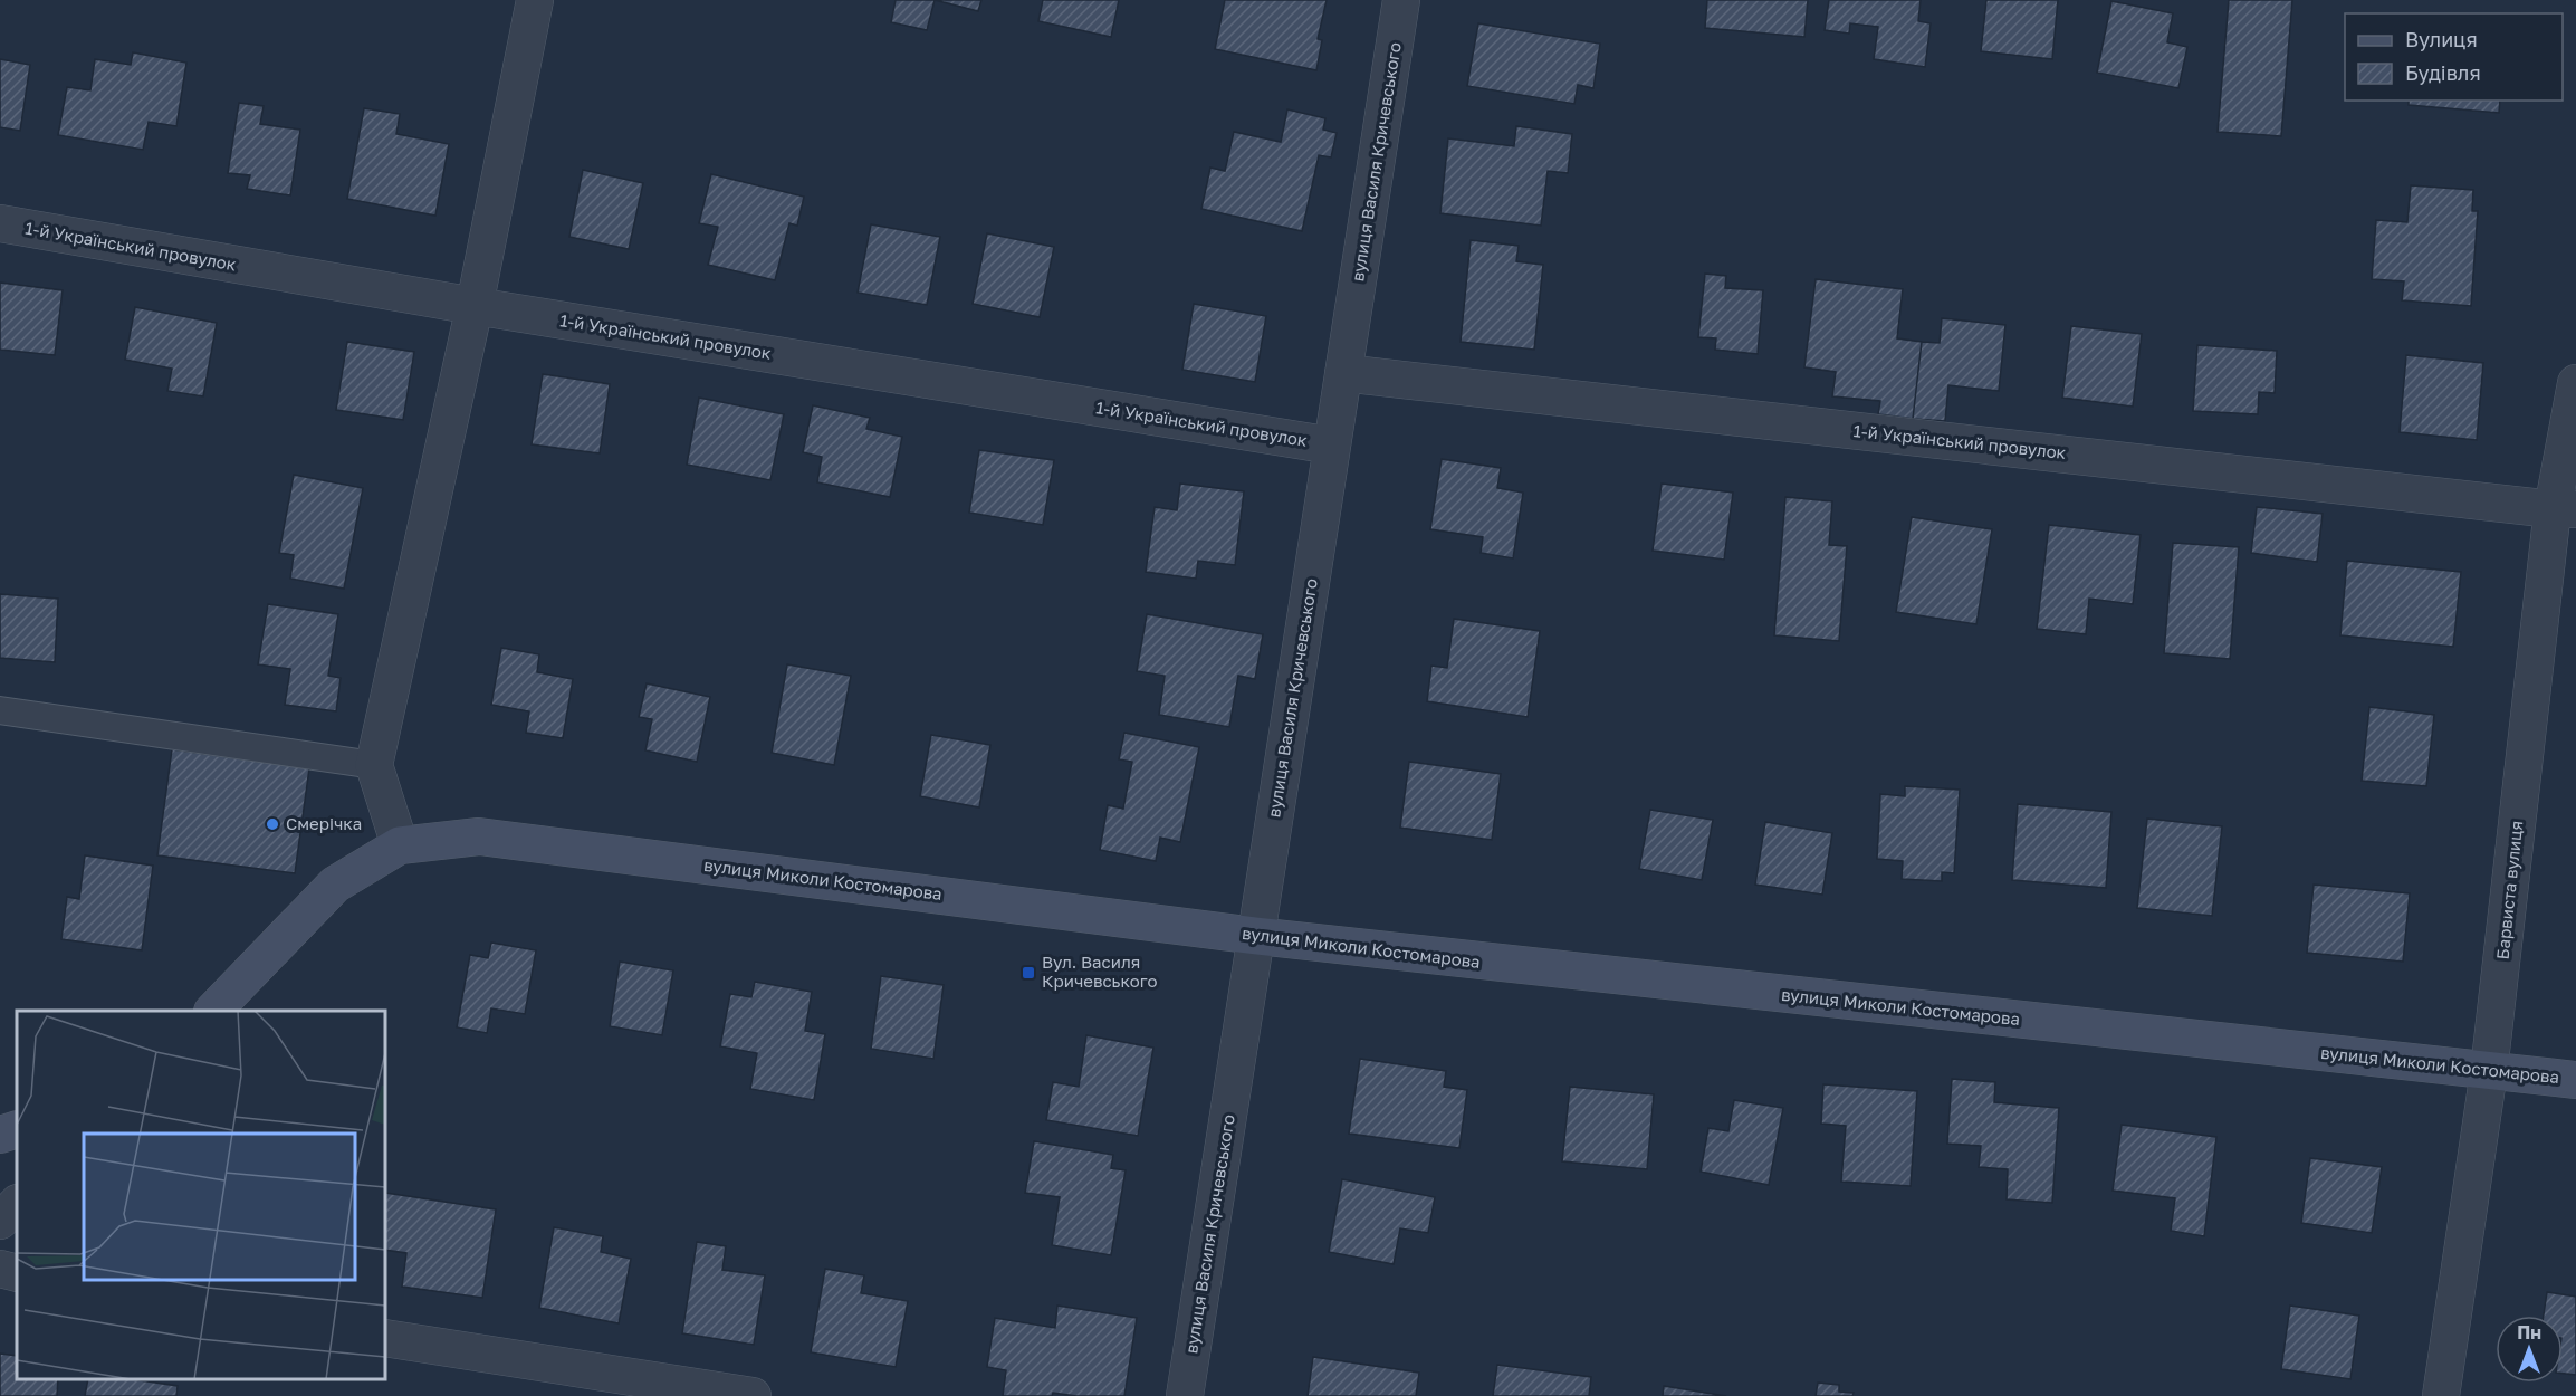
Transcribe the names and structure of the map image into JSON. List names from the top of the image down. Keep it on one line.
{"streets":{"street":["вулиця Василя Кричевського","1-й Український провулок","вулиця Миколи Костомарова","Барвиста вулиця"]},"crossings":[["вулиця Василя Кричевського","1-й Український провулок"],["вулиця Василя Кричевського","вулиця Миколи Костомарова"],["1-й Український провулок","Барвиста вулиця"],["вулиця Миколи Костомарова","Барвиста вулиця"]],"places":{"other":["Смерічка"],"transit":["Вул. Василя Кричевського"]},"legend":["Вулиця","Будівля"],"north":"top"}
